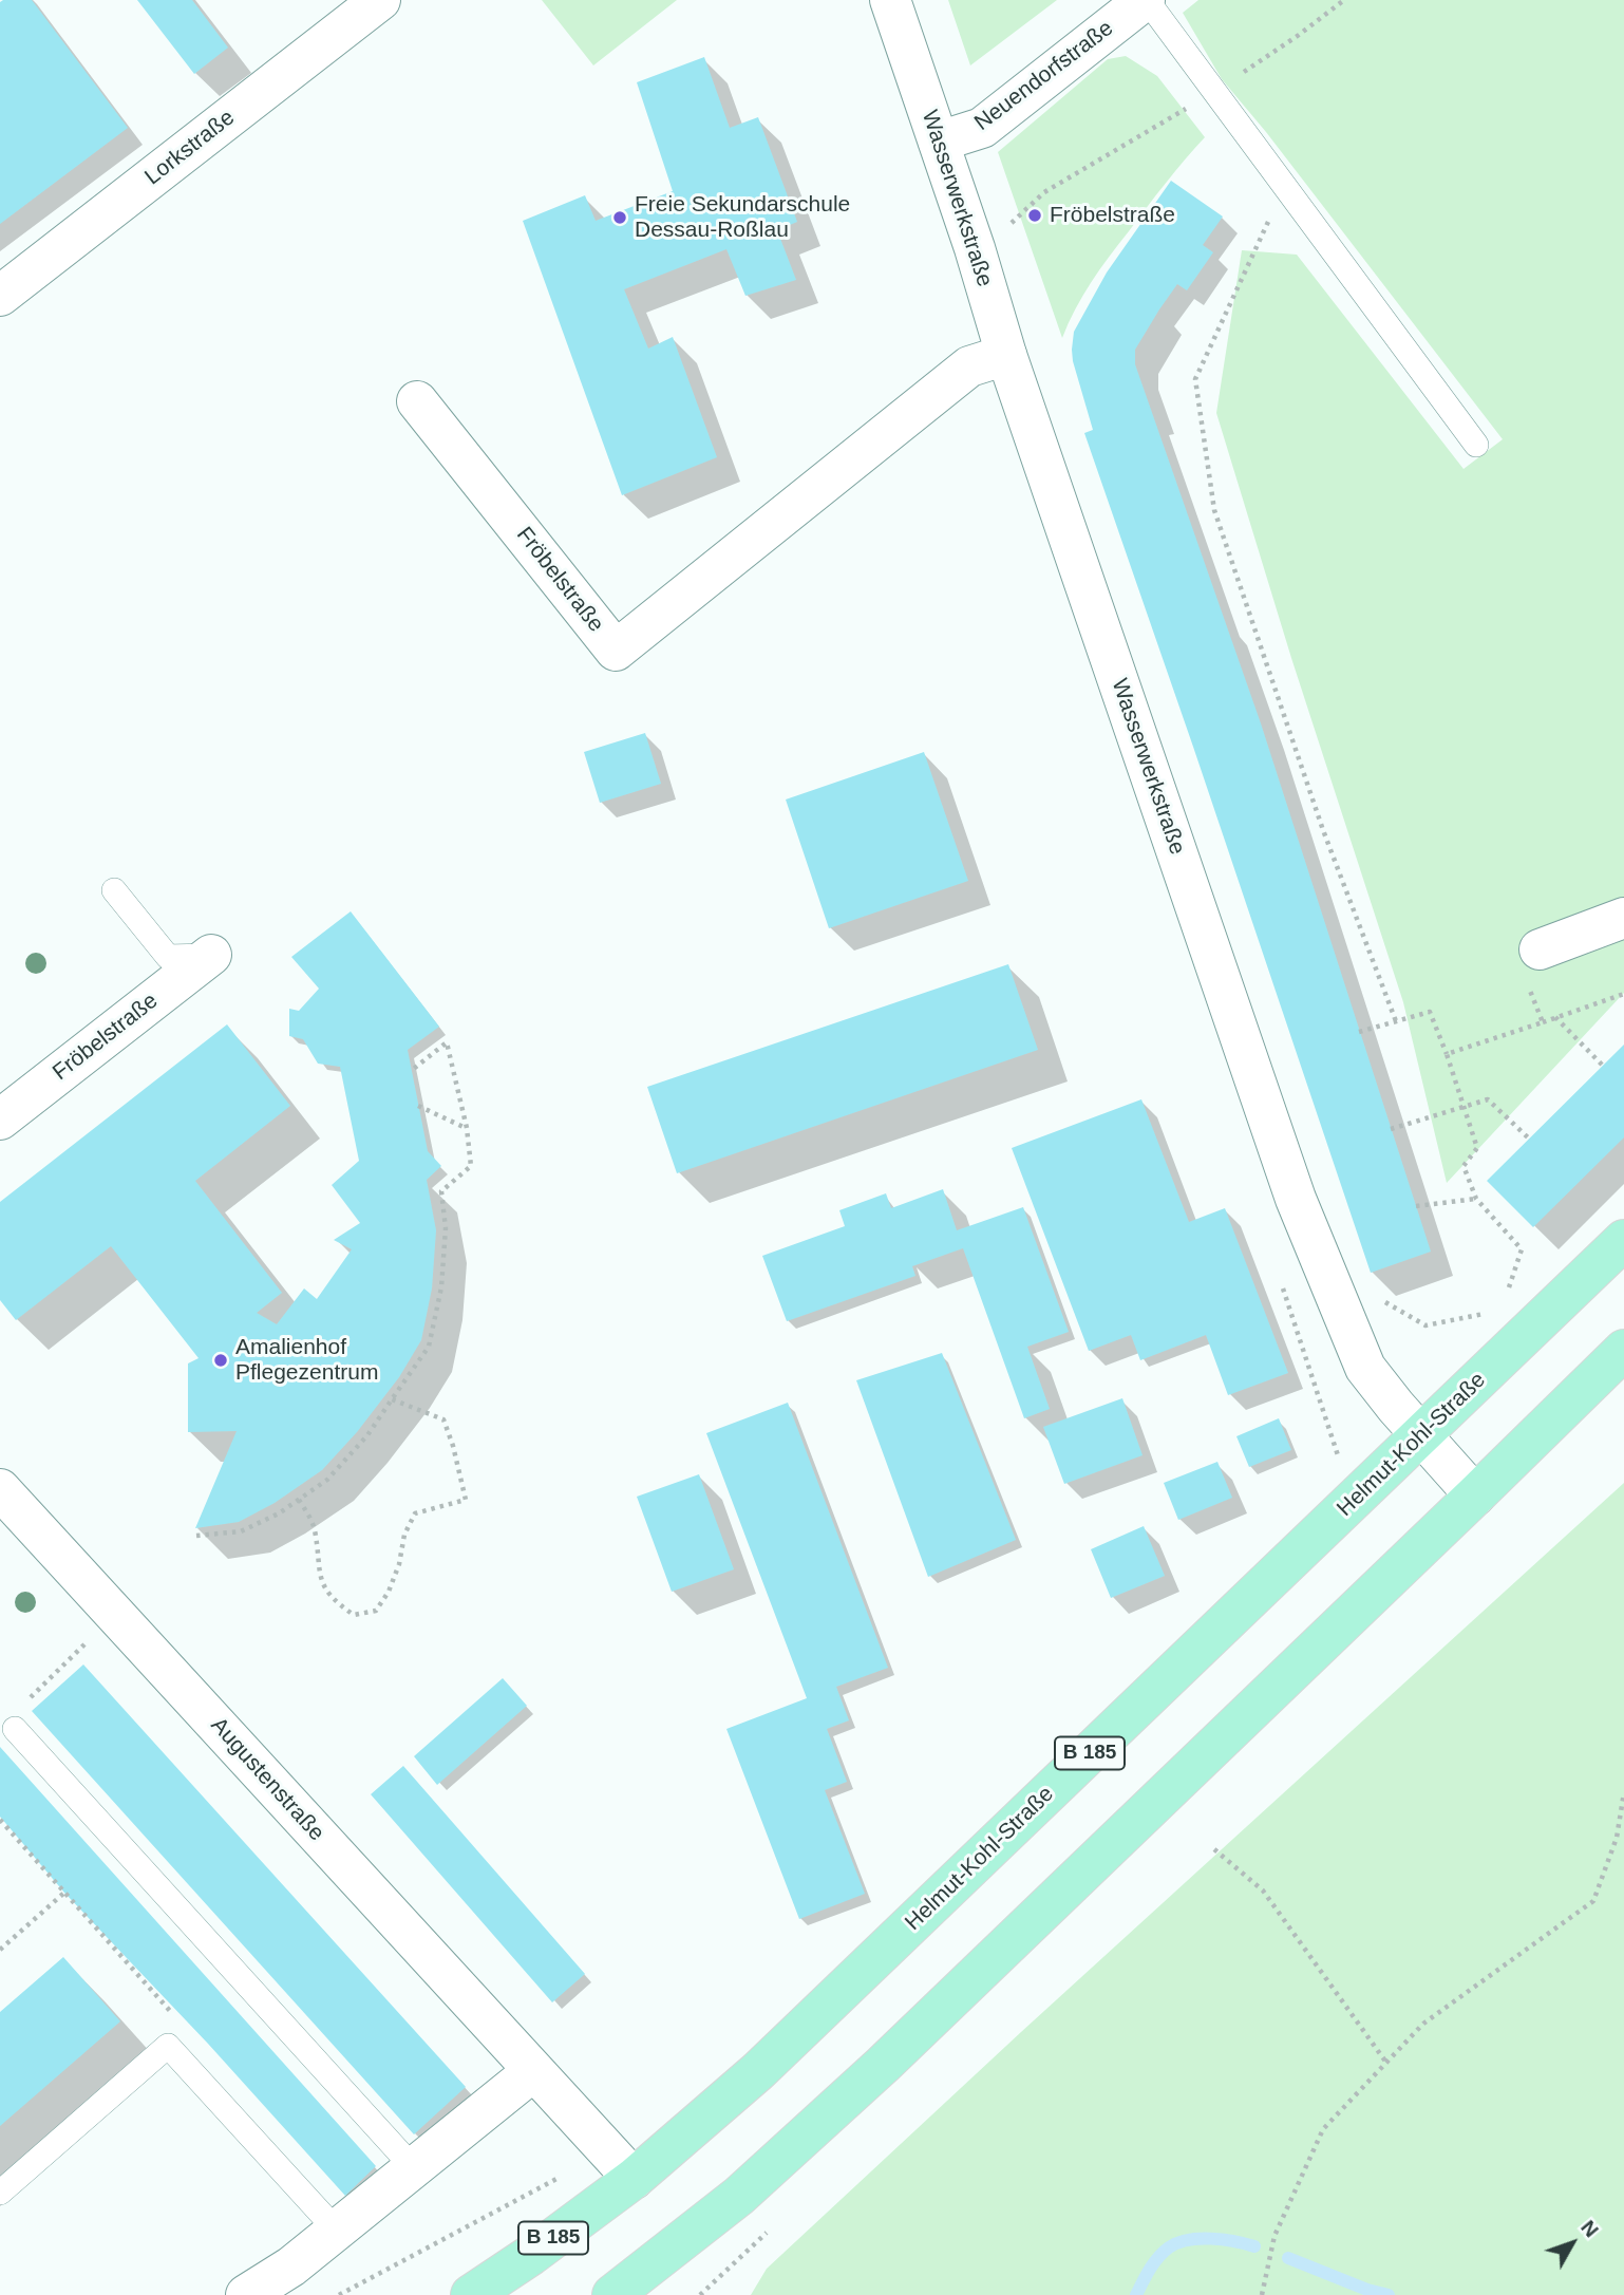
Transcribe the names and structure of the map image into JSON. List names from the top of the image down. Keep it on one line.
{"streets":{"main road":["Helmut-Kohl-Straße","B 185"],"street":["Neuendorfstraße","Lorkstraße","Wasserwerkstraße","Fröbelstraße","Augustenstraße"]},"crossings":[["Neuendorfstraße","Wasserwerkstraße"],["Wasserwerkstraße","Fröbelstraße"],["Wasserwerkstraße","Helmut-Kohl-Straße"],["Helmut-Kohl-Straße","Augustenstraße"]],"places":["Fröbelstraße","Freie Sekundarschule Dessau-Roßlau","Amalienhof Pflegezentrum"],"north":"top right"}
